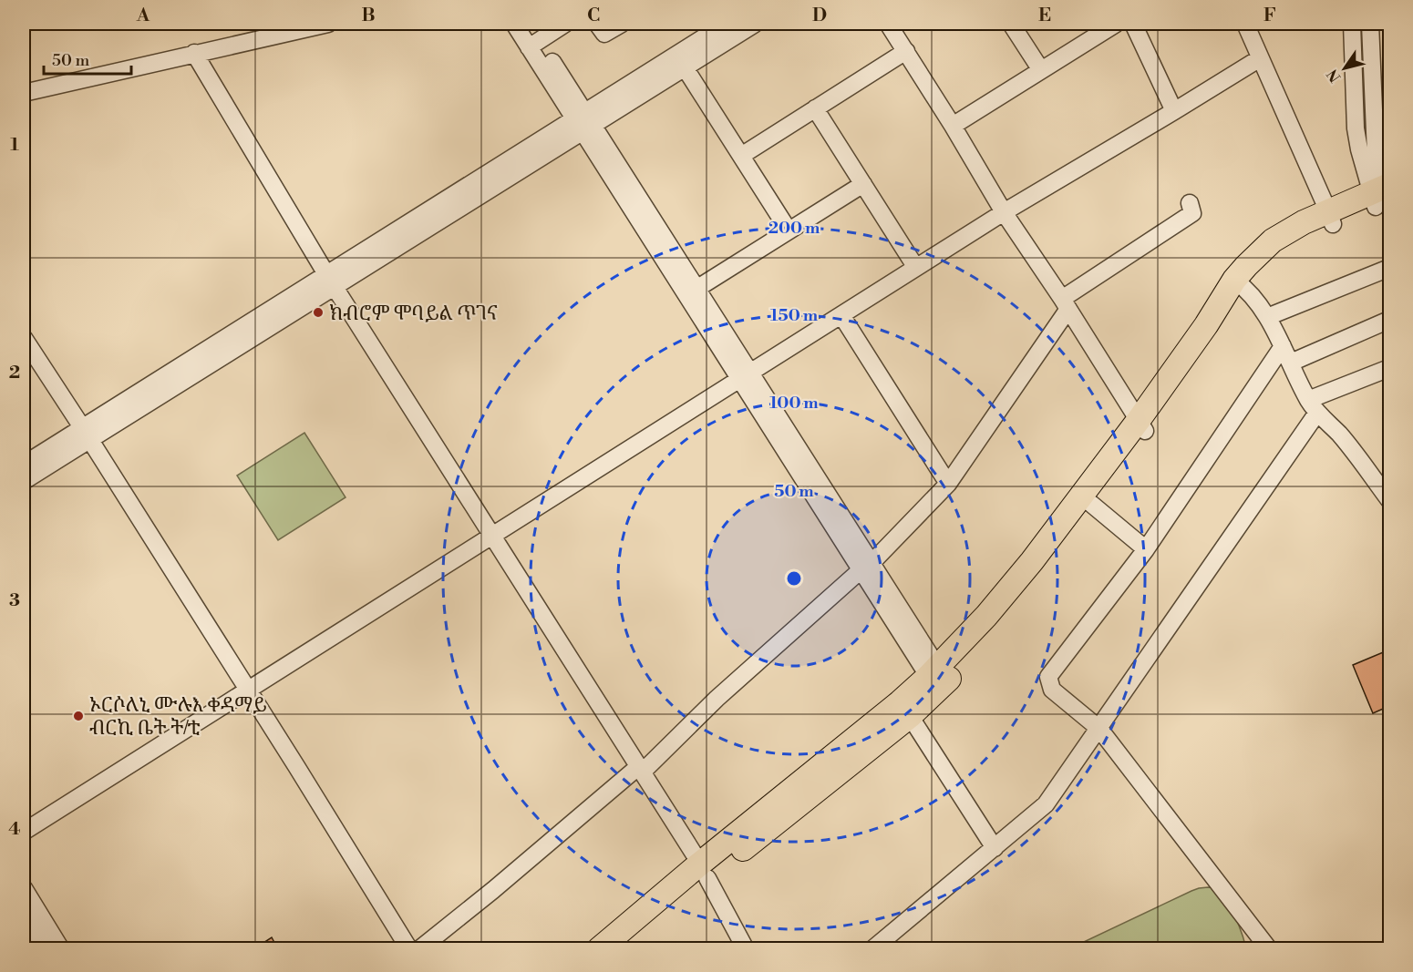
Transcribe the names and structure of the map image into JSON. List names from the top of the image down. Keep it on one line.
{"places":["ክብሮም ሞባይል ጥገና","ኦርሶለኒ ሙሉእ ቀዳማይ ብርኪ ቤት ት/ቲ"],"scale_bar":"50 m","north":"bottom left","grid":{"columns":["A","B","C","D","E","F"],"rows":["1","2","3","4"]},"rings":["200 m","150 m","100 m","50 m"]}
